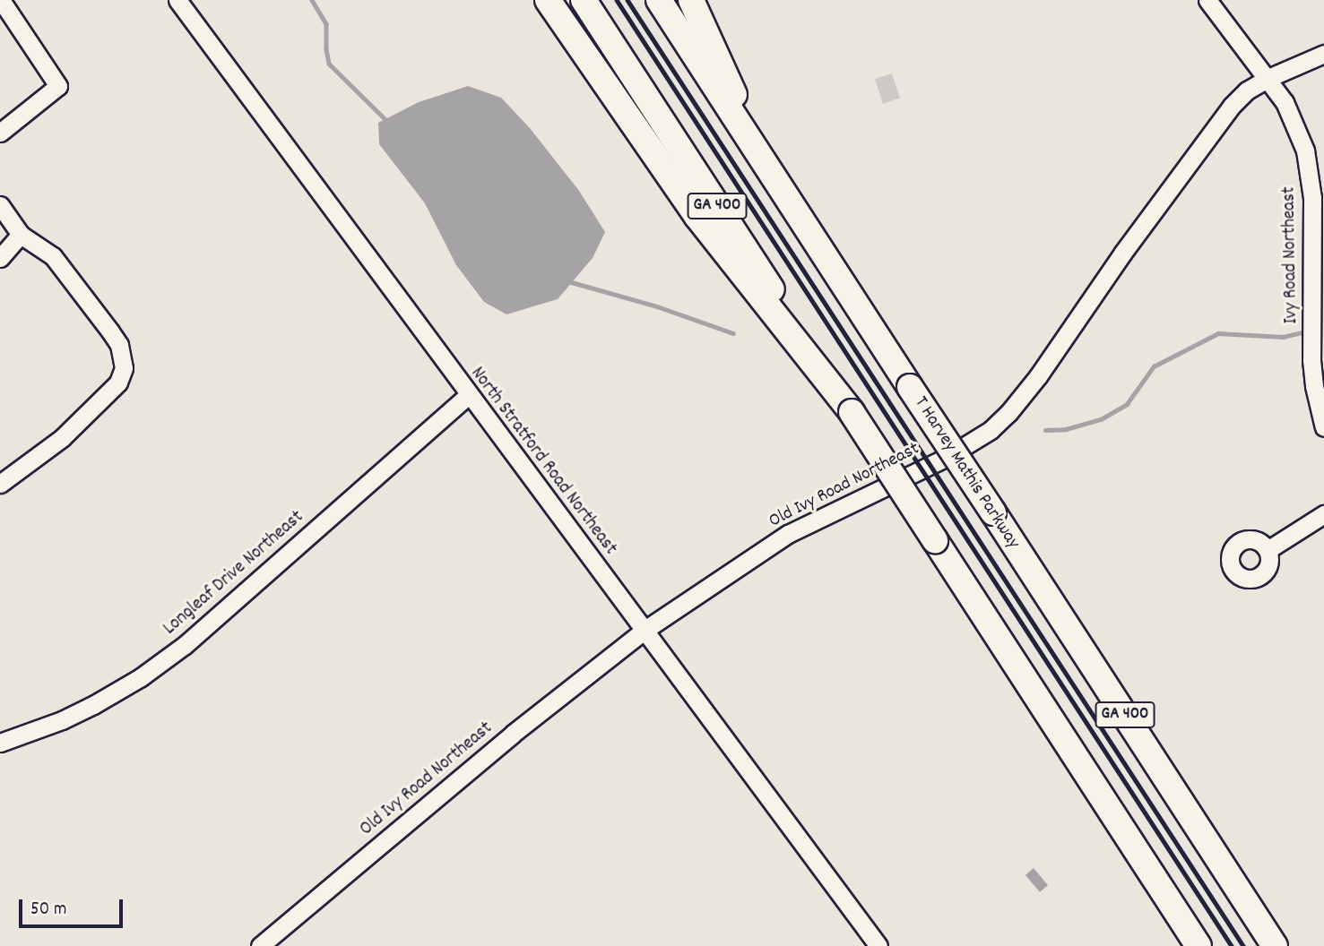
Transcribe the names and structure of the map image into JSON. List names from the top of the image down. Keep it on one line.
{"streets":{"highway":["GA 400","T Harvey Mathis Parkway"],"street":["Ivy Road Northeast","North Stratford Road Northeast","Old Ivy Road Northeast","Longleaf Drive Northeast"]},"crossings":[["Ivy Road Northeast","Old Ivy Road Northeast"],["North Stratford Road Northeast","Old Ivy Road Northeast"],["North Stratford Road Northeast","Longleaf Drive Northeast"]],"scale_bar":"50 m"}
